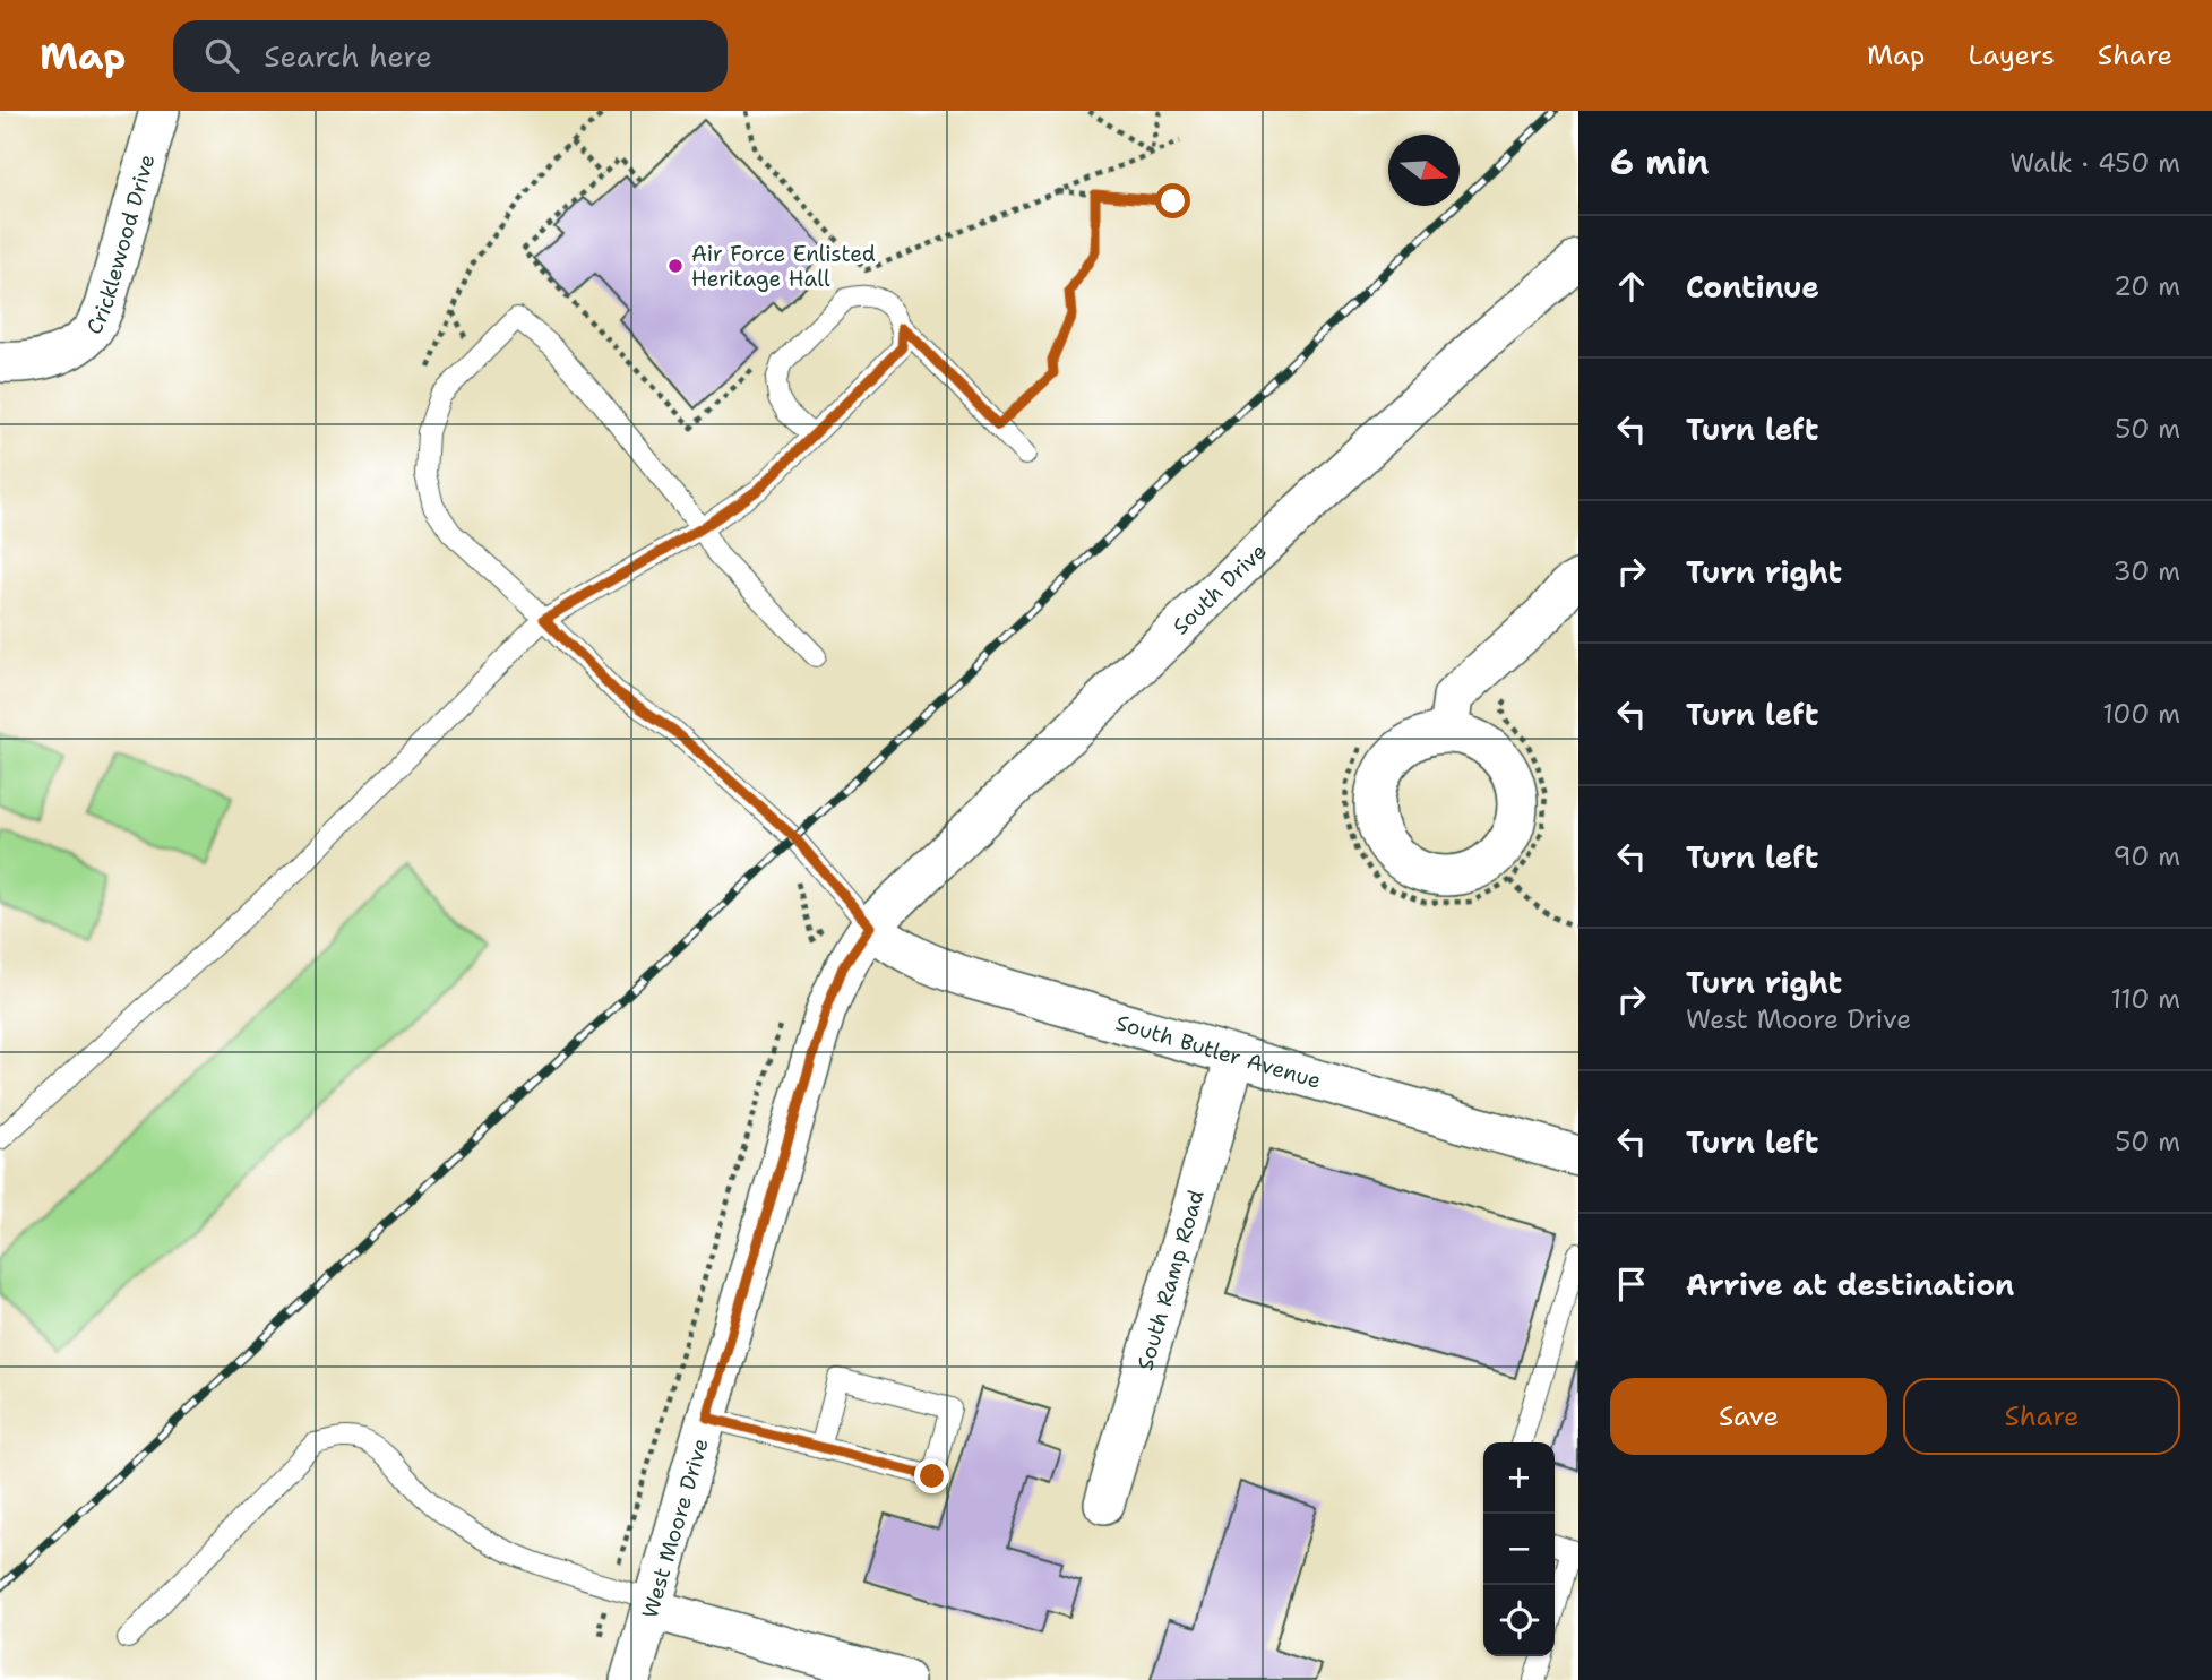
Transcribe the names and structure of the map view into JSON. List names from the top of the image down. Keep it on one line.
{"streets":{"street":["Cricklewood Drive","South Drive","South Butler Avenue","South Ramp Road","West Moore Drive"]},"crossings":[["South Drive","South Butler Avenue"],["South Drive","West Moore Drive"],["South Butler Avenue","South Ramp Road"],["South Butler Avenue","West Moore Drive"]],"places":["Air Force Enlisted Heritage Hall"],"north":"right","page":{"header":"Map","search":"Search here","nav":["Map","Layers","Share"],"heading":["6 min","Walk · 450 m"],"list":[["Continue","20 m"],["Turn left","50 m"],["Turn right","30 m"],["Turn left","100 m"],["Turn left","90 m"],["Turn right","West Moore Drive","110 m"],["Turn left","50 m"],"Arrive at destination"],"buttons":["Save","Share"],"map_buttons":["+","−"]}}
